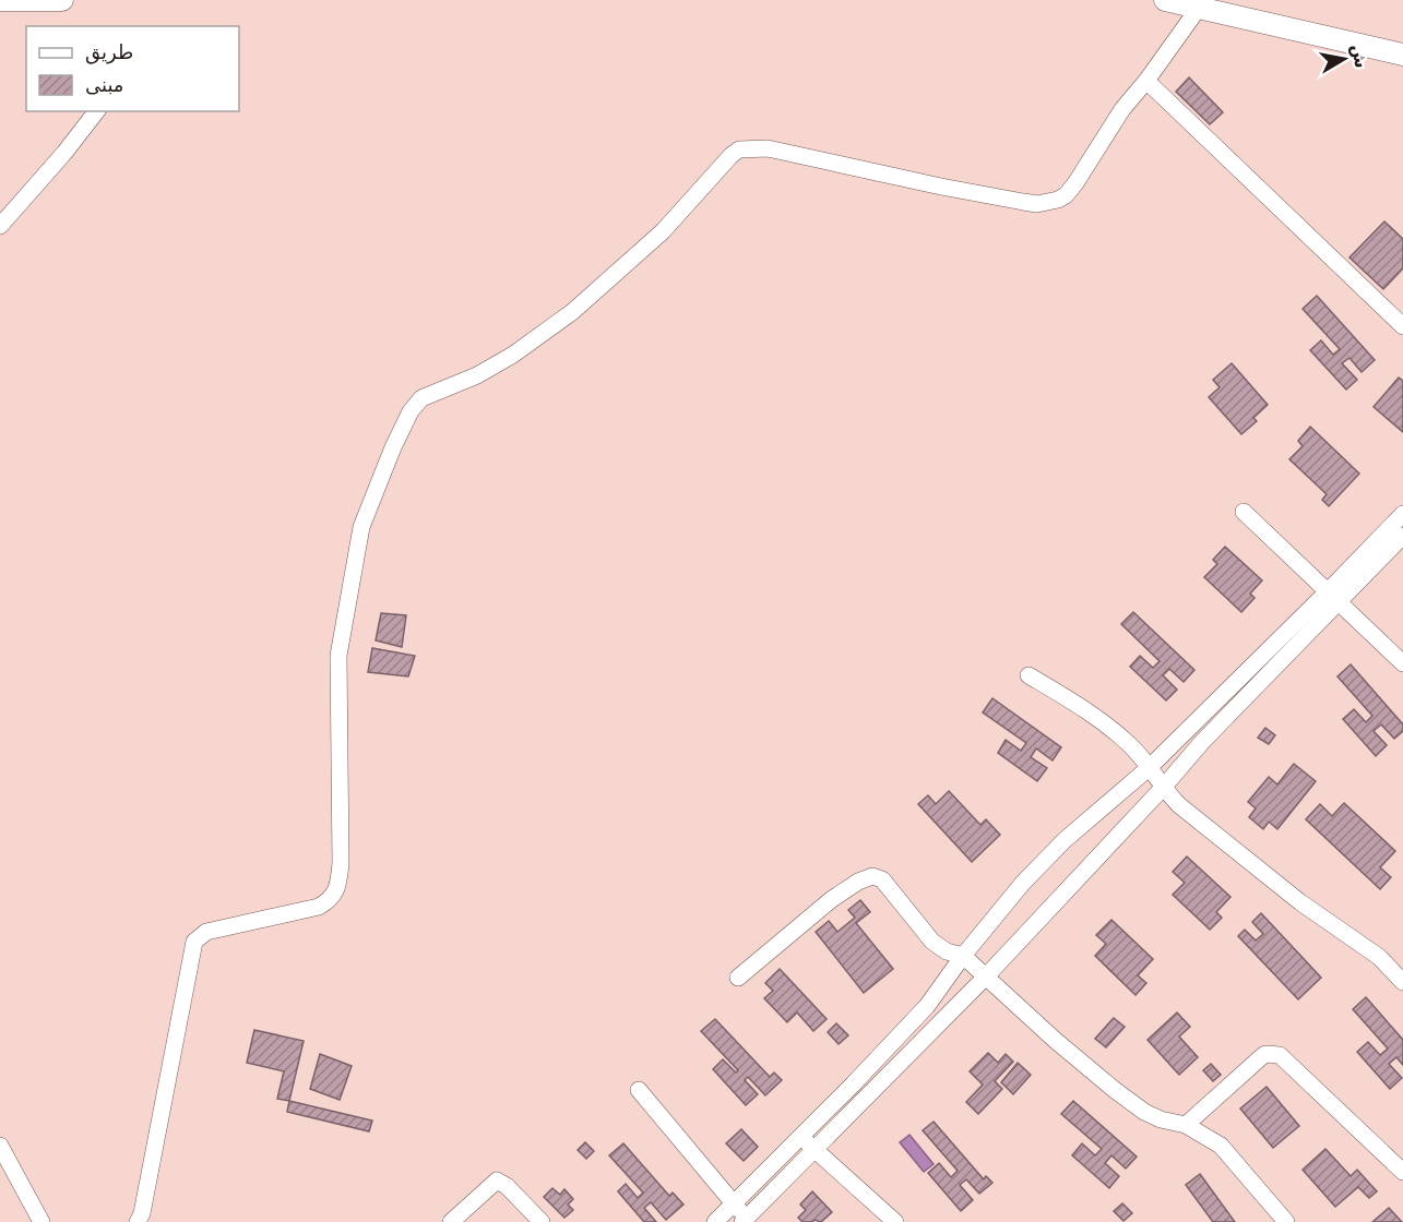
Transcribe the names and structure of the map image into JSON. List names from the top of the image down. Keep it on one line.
{"legend":["طريق","مبنى"],"north":"right"}
